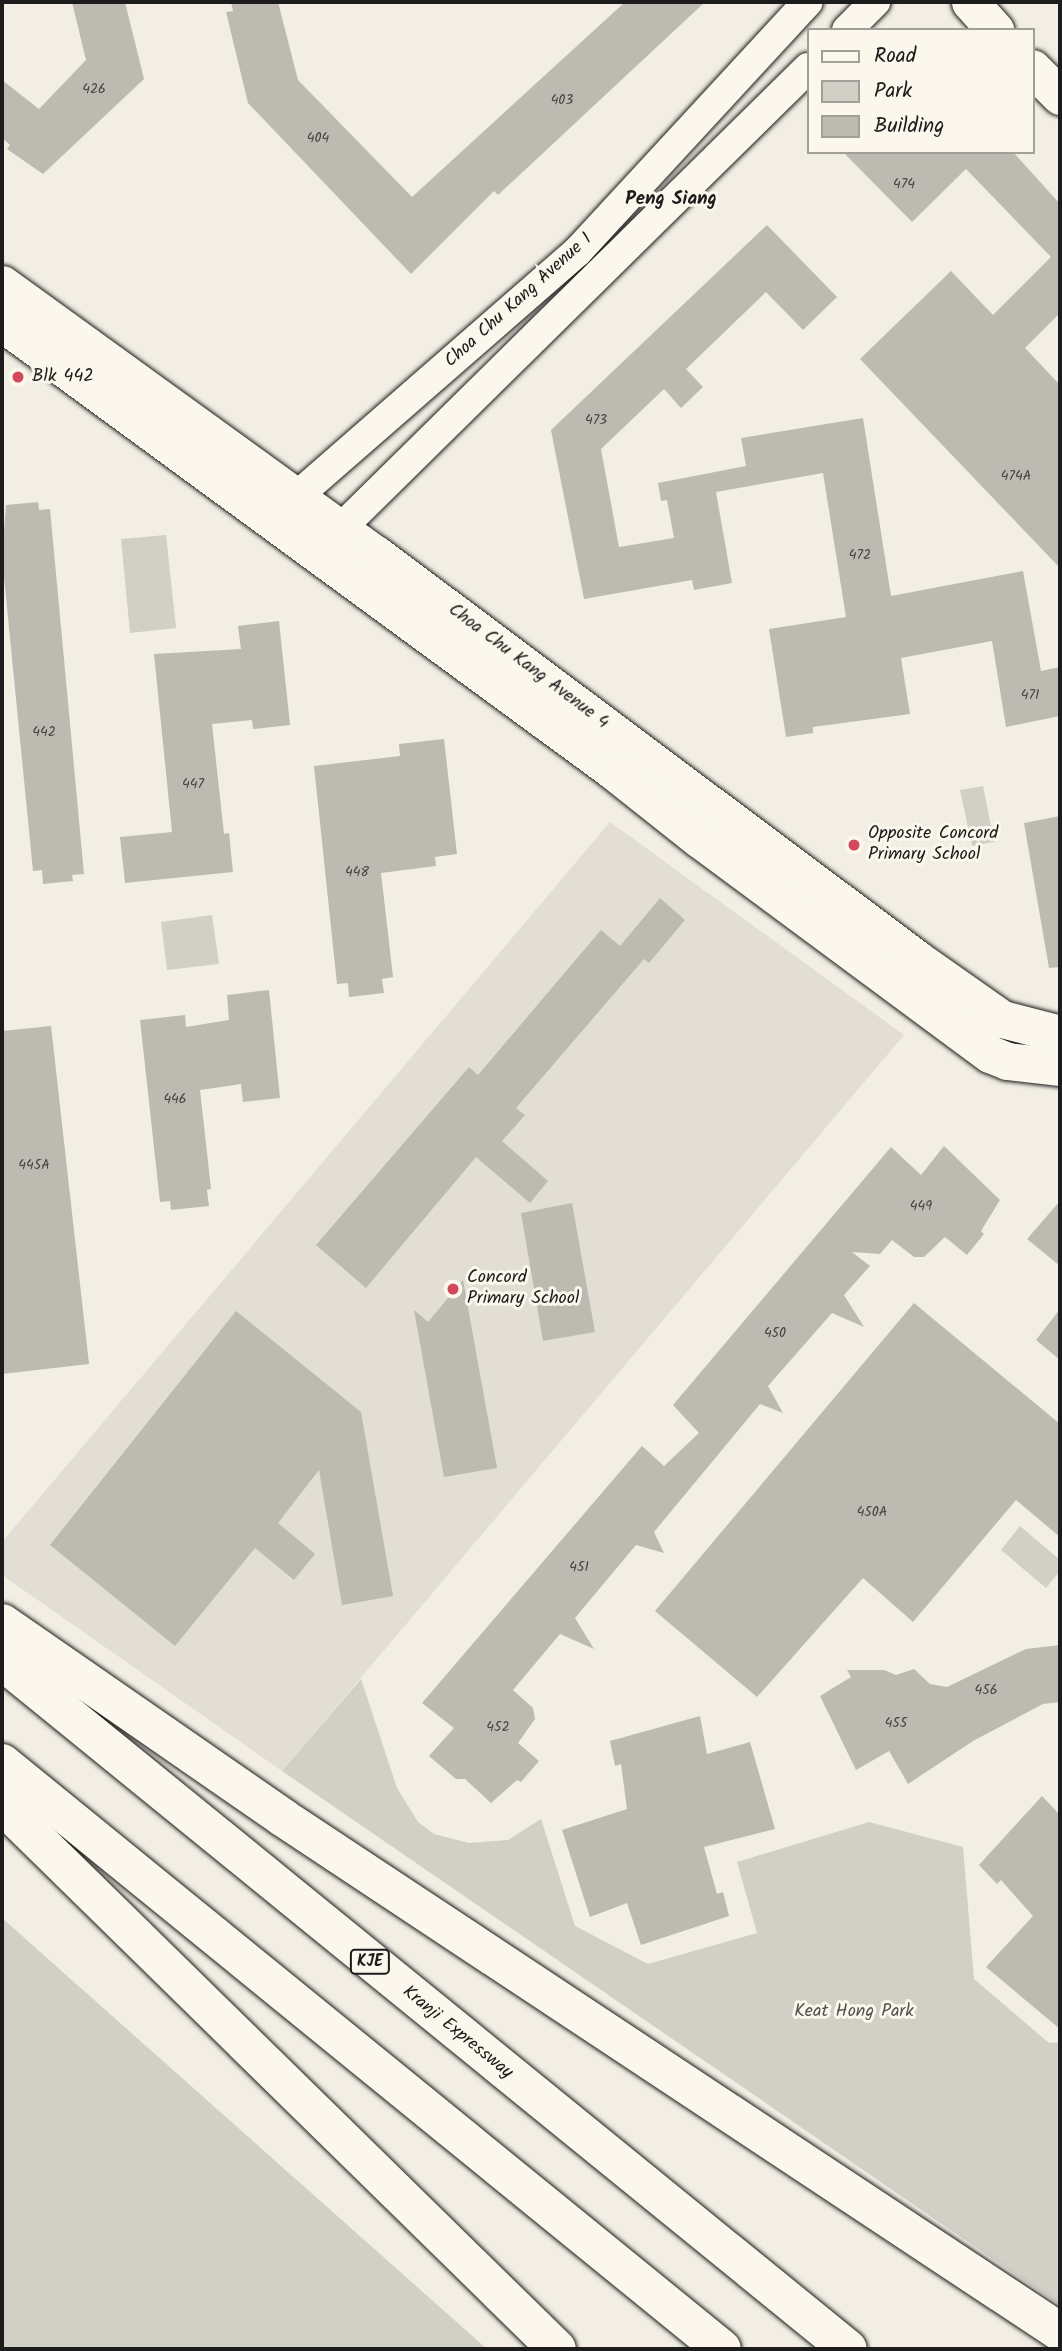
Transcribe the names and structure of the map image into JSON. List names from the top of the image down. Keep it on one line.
{"streets":{"highway":["KJE","Kranji Expressway"],"street":["Choa Chu Kang Avenue 1","Choa Chu Kang Avenue 4"]},"crossings":[["Choa Chu Kang Avenue 1","Choa Chu Kang Avenue 4"]],"districts":["Peng Siang"],"parks":["Keat Hong Park"],"places":["Blk 442","Opposite Concord Primary School","Concord Primary School"],"house_numbers":["426","403","404","474","473","474A","472","471","442","447","448","446","445A","449","450","450A","451","456","455","452"],"legend":["Road","Park","Building"]}
